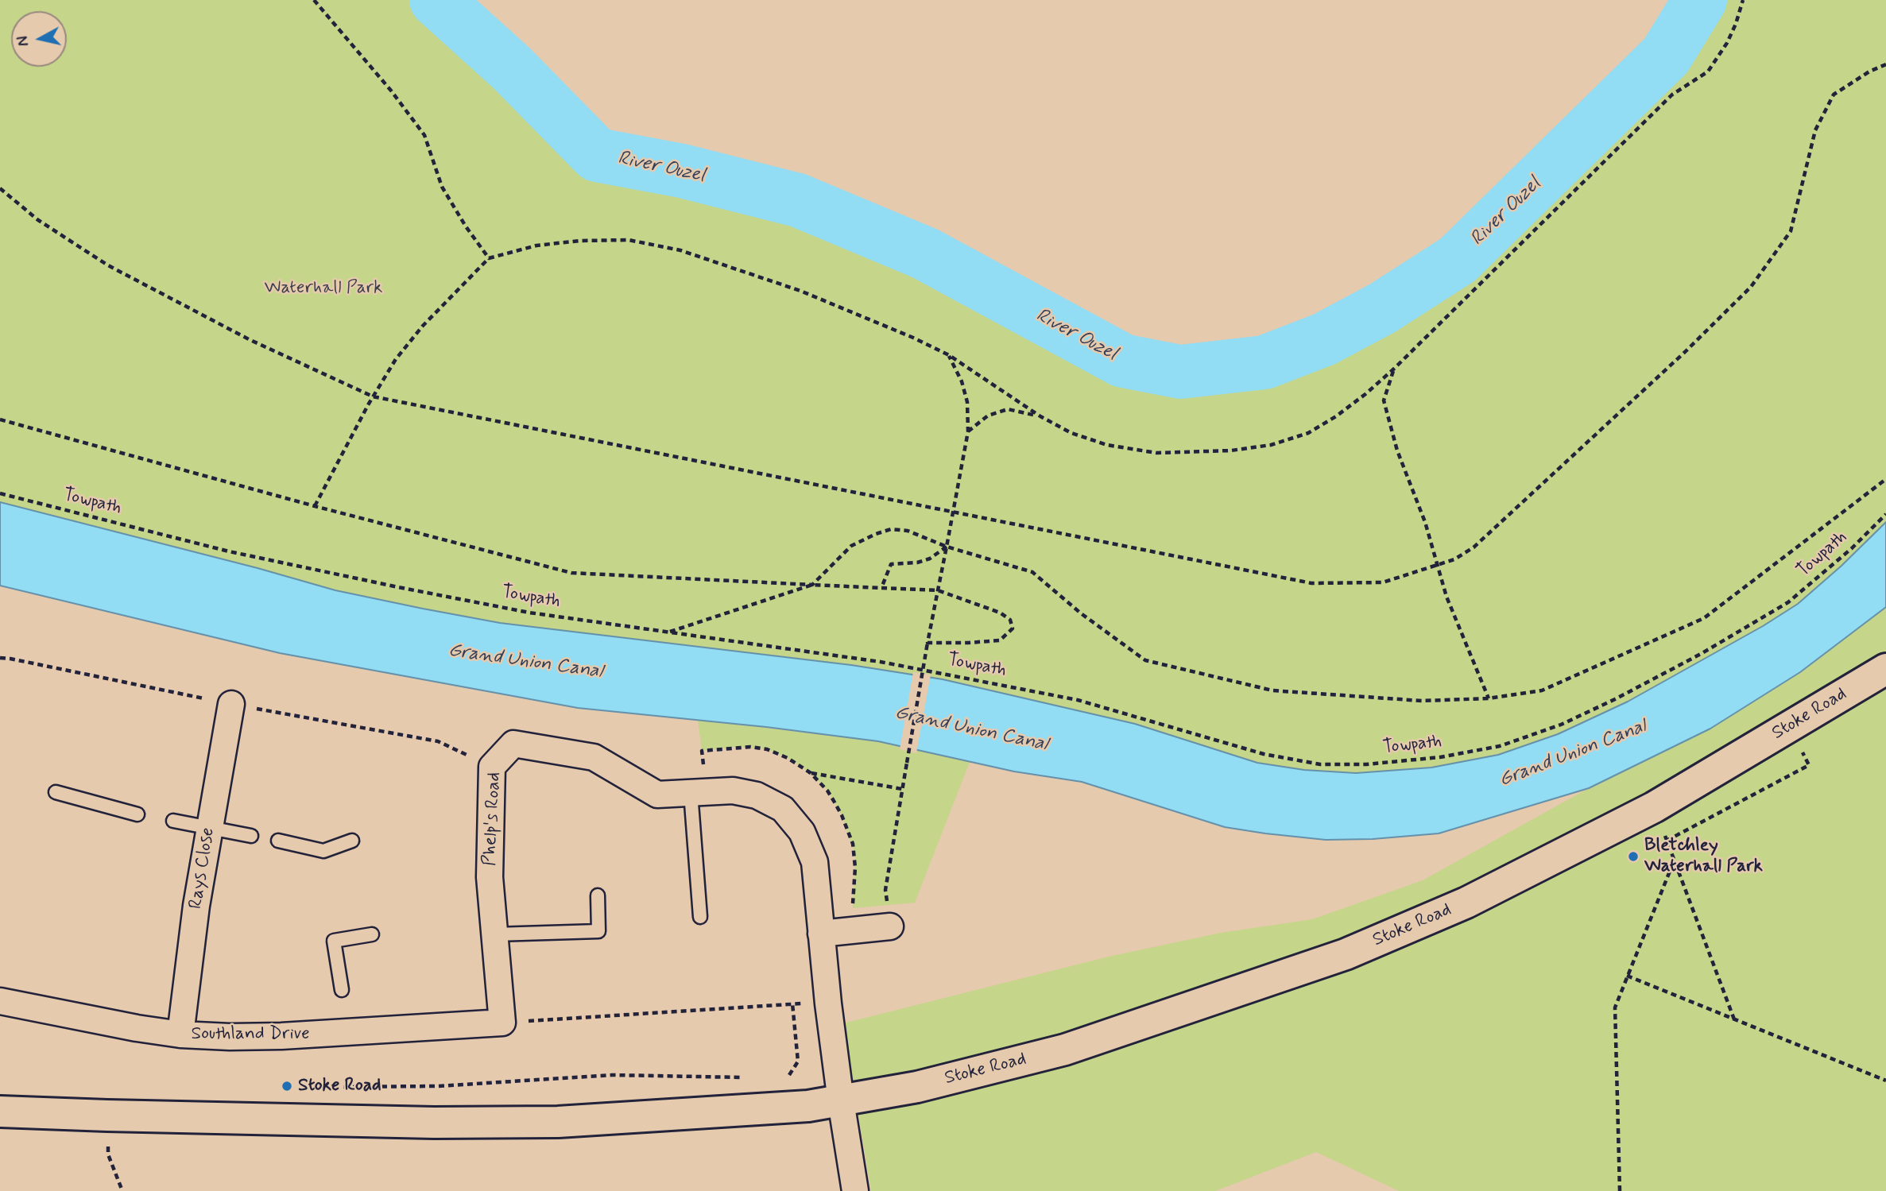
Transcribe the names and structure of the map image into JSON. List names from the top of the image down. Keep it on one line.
{"streets":{"street":["Stoke Road","Phelp's Road","Rays Close","Southland Drive"],"path":["Towpath"]},"crossings":[["Stoke Road","Phelp's Road"],["Phelp's Road","Southland Drive"],["Rays Close","Southland Drive"]],"water":["River Ouzel","Grand Union Canal"],"parks":["Waterhall Park"],"places":["Bletchley Waterhall Park","Stoke Road"],"north":"left"}
